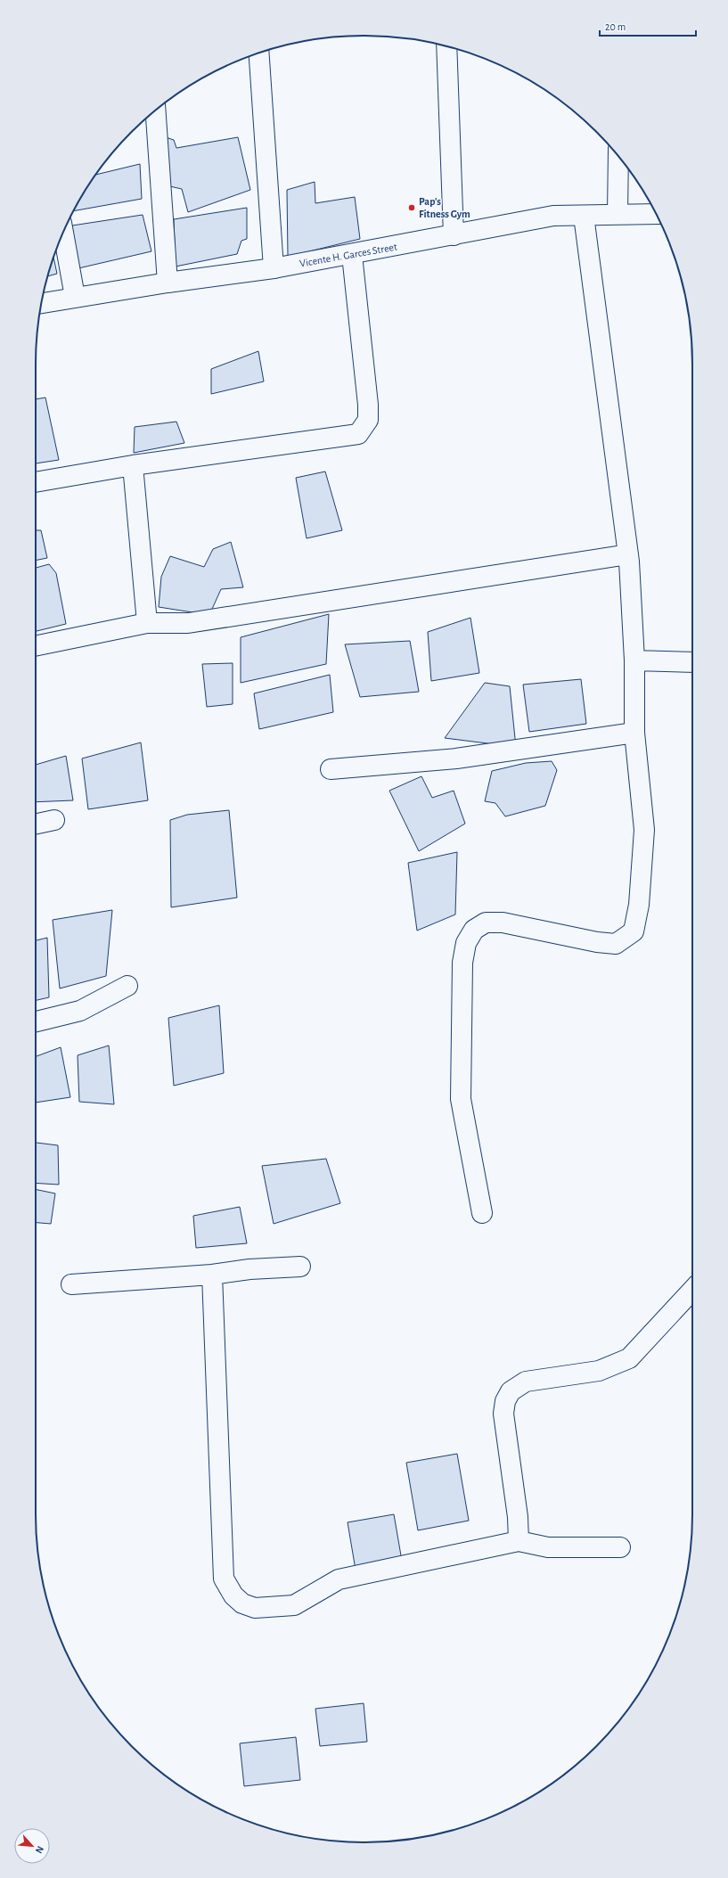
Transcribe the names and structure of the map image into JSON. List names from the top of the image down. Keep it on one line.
{"streets":{"street":["Vicente H. Garces Street"]},"places":["Pap's Fitness Gym"],"scale_bar":"20 m","north":"bottom right"}
